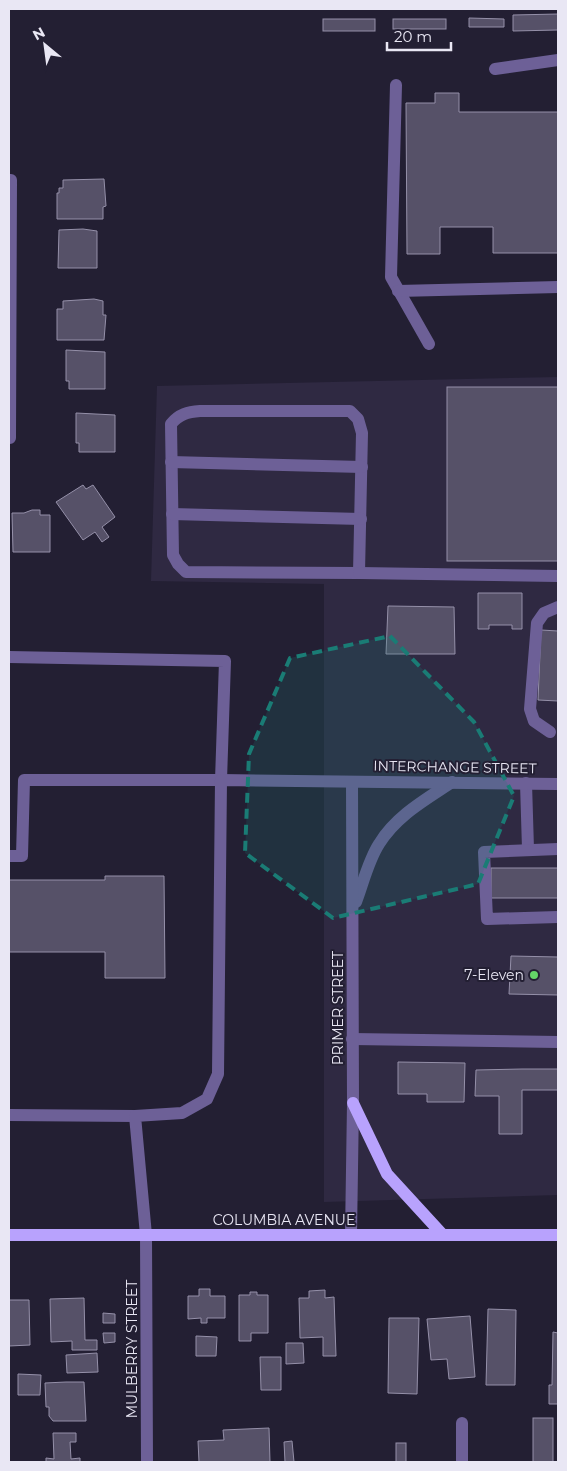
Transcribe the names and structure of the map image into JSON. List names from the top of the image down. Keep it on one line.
{"streets":{"main road":["COLUMBIA AVENUE"],"street":["INTERCHANGE STREET","PRIMER STREET","MULBERRY STREET"]},"crossings":[["INTERCHANGE STREET","PRIMER STREET"],["PRIMER STREET","COLUMBIA AVENUE"],["COLUMBIA AVENUE","MULBERRY STREET"]],"places":["7-Eleven"],"scale_bar":"20 m","north":"top left"}
